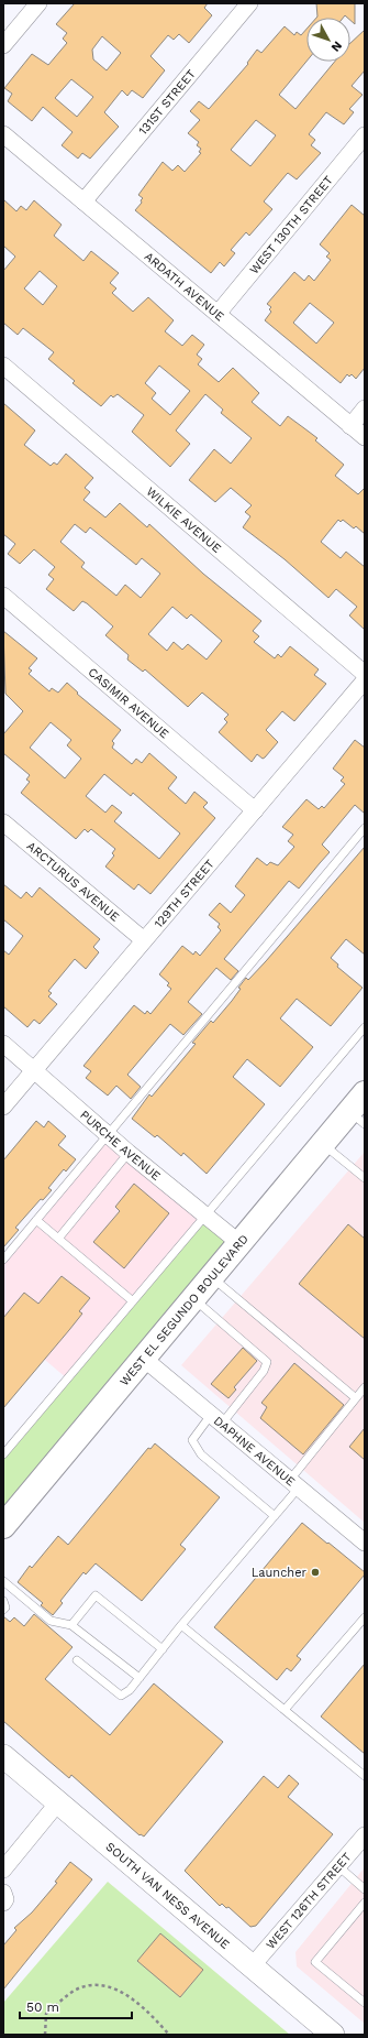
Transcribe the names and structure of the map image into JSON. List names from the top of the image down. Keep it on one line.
{"streets":{"main road":["WEST EL SEGUNDO BOULEVARD","SOUTH VAN NESS AVENUE"],"street":["131ST STREET","WEST 130TH STREET","ARDATH AVENUE","WILKIE AVENUE","CASIMIR AVENUE","ARCTURUS AVENUE","129TH STREET","PURCHE AVENUE","DAPHNE AVENUE","WEST 126TH STREET"]},"crossings":[["131ST STREET","ARDATH AVENUE"],["WEST 130TH STREET","ARDATH AVENUE"],["CASIMIR AVENUE","129TH STREET"],["ARCTURUS AVENUE","129TH STREET"],["129TH STREET","PURCHE AVENUE"],["PURCHE AVENUE","WEST EL SEGUNDO BOULEVARD"],["WEST EL SEGUNDO BOULEVARD","DAPHNE AVENUE"],["SOUTH VAN NESS AVENUE","WEST 126TH STREET"]],"places":["Launcher"],"scale_bar":"50 m","north":"bottom right"}
